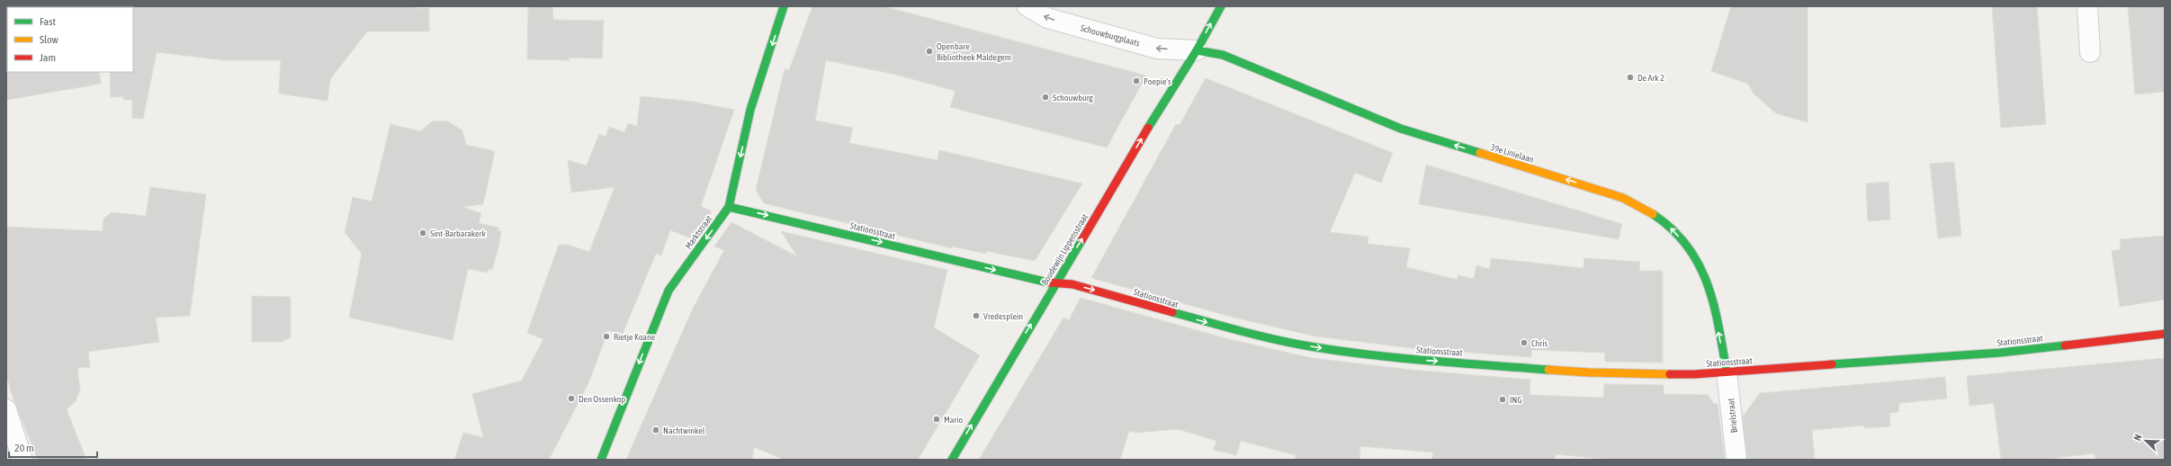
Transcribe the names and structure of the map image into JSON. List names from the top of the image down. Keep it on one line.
{"streets":{"street":["Schouwburgplaats","39e Linielaan","Stationsstraat","Marktstraat","Boudewijn Lippensstraat","Brielstraat"]},"crossings":[["Schouwburgplaats","39e Linielaan"],["Schouwburgplaats","Boudewijn Lippensstraat"],["39e Linielaan","Stationsstraat"],["39e Linielaan","Boudewijn Lippensstraat"],["39e Linielaan","Brielstraat"],["Stationsstraat","Marktstraat"],["Stationsstraat","Boudewijn Lippensstraat"],["Stationsstraat","Brielstraat"]],"one_way":["Schouwburgplaats","39e Linielaan","Stationsstraat","Marktstraat","Boudewijn Lippensstraat"],"places":["Openbare Bibliotheek Maldegem","De Ark 2","Poepie's","Schouwburg","Sint-Barbarakerk","Vredesplein","Rietje Koane","Chris","Den Ossenkop","ING","Mario","Nachtwinkel"],"legend":["Fast","Slow","Jam"],"scale_bar":"20 m","north":"top left"}
